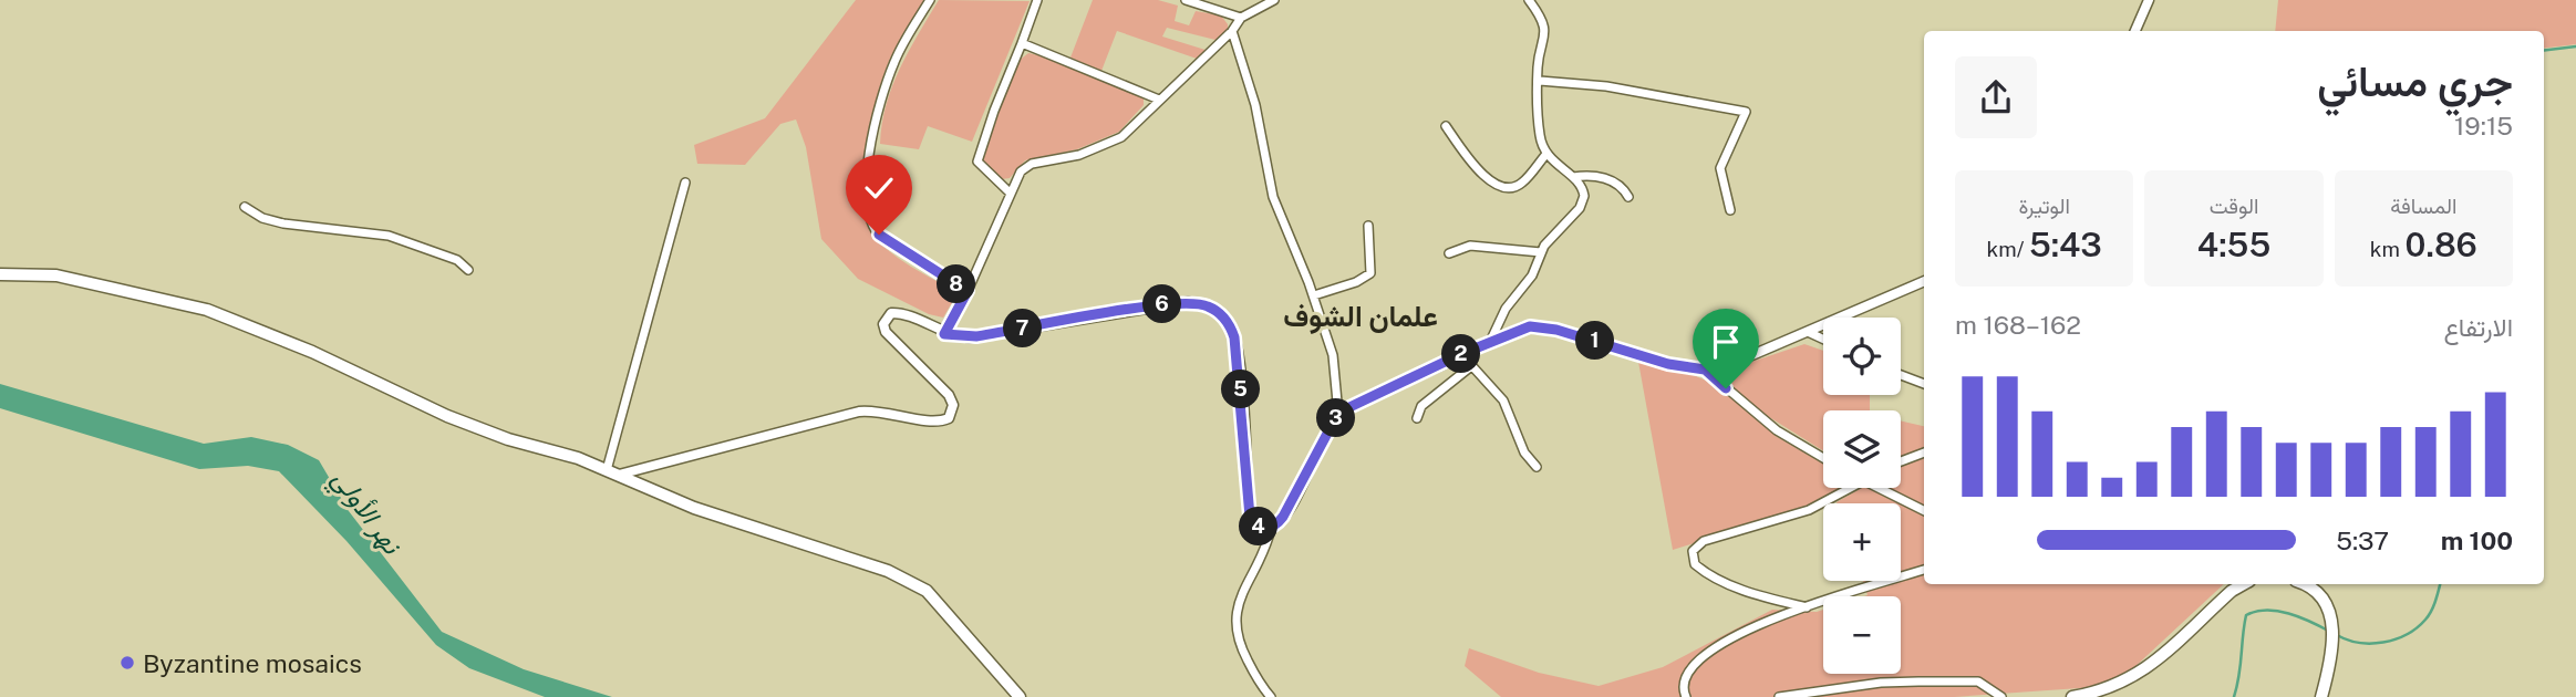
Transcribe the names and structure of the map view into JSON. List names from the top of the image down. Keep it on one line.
{"districts":["علمان الشوف"],"water":["نهر الأولي"],"places":["Byzantine mosaics"],"page":{"heading":["جري مسائي","19:15"],"stats":[["المسافة","0.86 km"],["الوقت","4:55"],["الوتيرة","5:43 /km"]],"pins":["8","6","7","1","2","5","3","4"],"chart":["الارتفاع","162–168 m"],"map_buttons":["+","−"],"list":[{"name":"100 m","note":"5:37"}]}}
